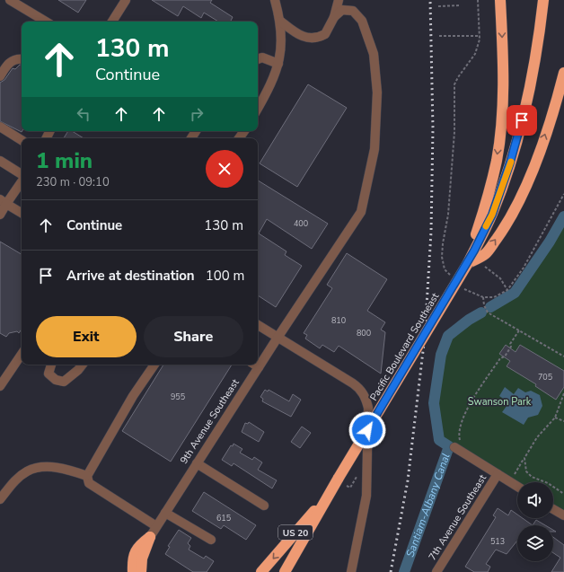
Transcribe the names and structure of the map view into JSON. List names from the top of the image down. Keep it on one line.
{"streets":{"highway":["Pacific Boulevard Southeast","US 20"],"street":["9th Avenue Southeast","7th Avenue Southeast"]},"crossings":[["Pacific Boulevard Southeast","US 20"]],"water":["Santiam-Albany Canal"],"parks":["Swanson Park"],"house_numbers":["400","810","800","705","955","615","513"],"page":{"turn":["130 m","Continue"],"heading":["1 min","230 m · 09:10"],"list":[{"name":"Continue","value":"130 m"},{"name":"Arrive at destination","value":"100 m"}],"buttons":["Exit","Share"]}}
